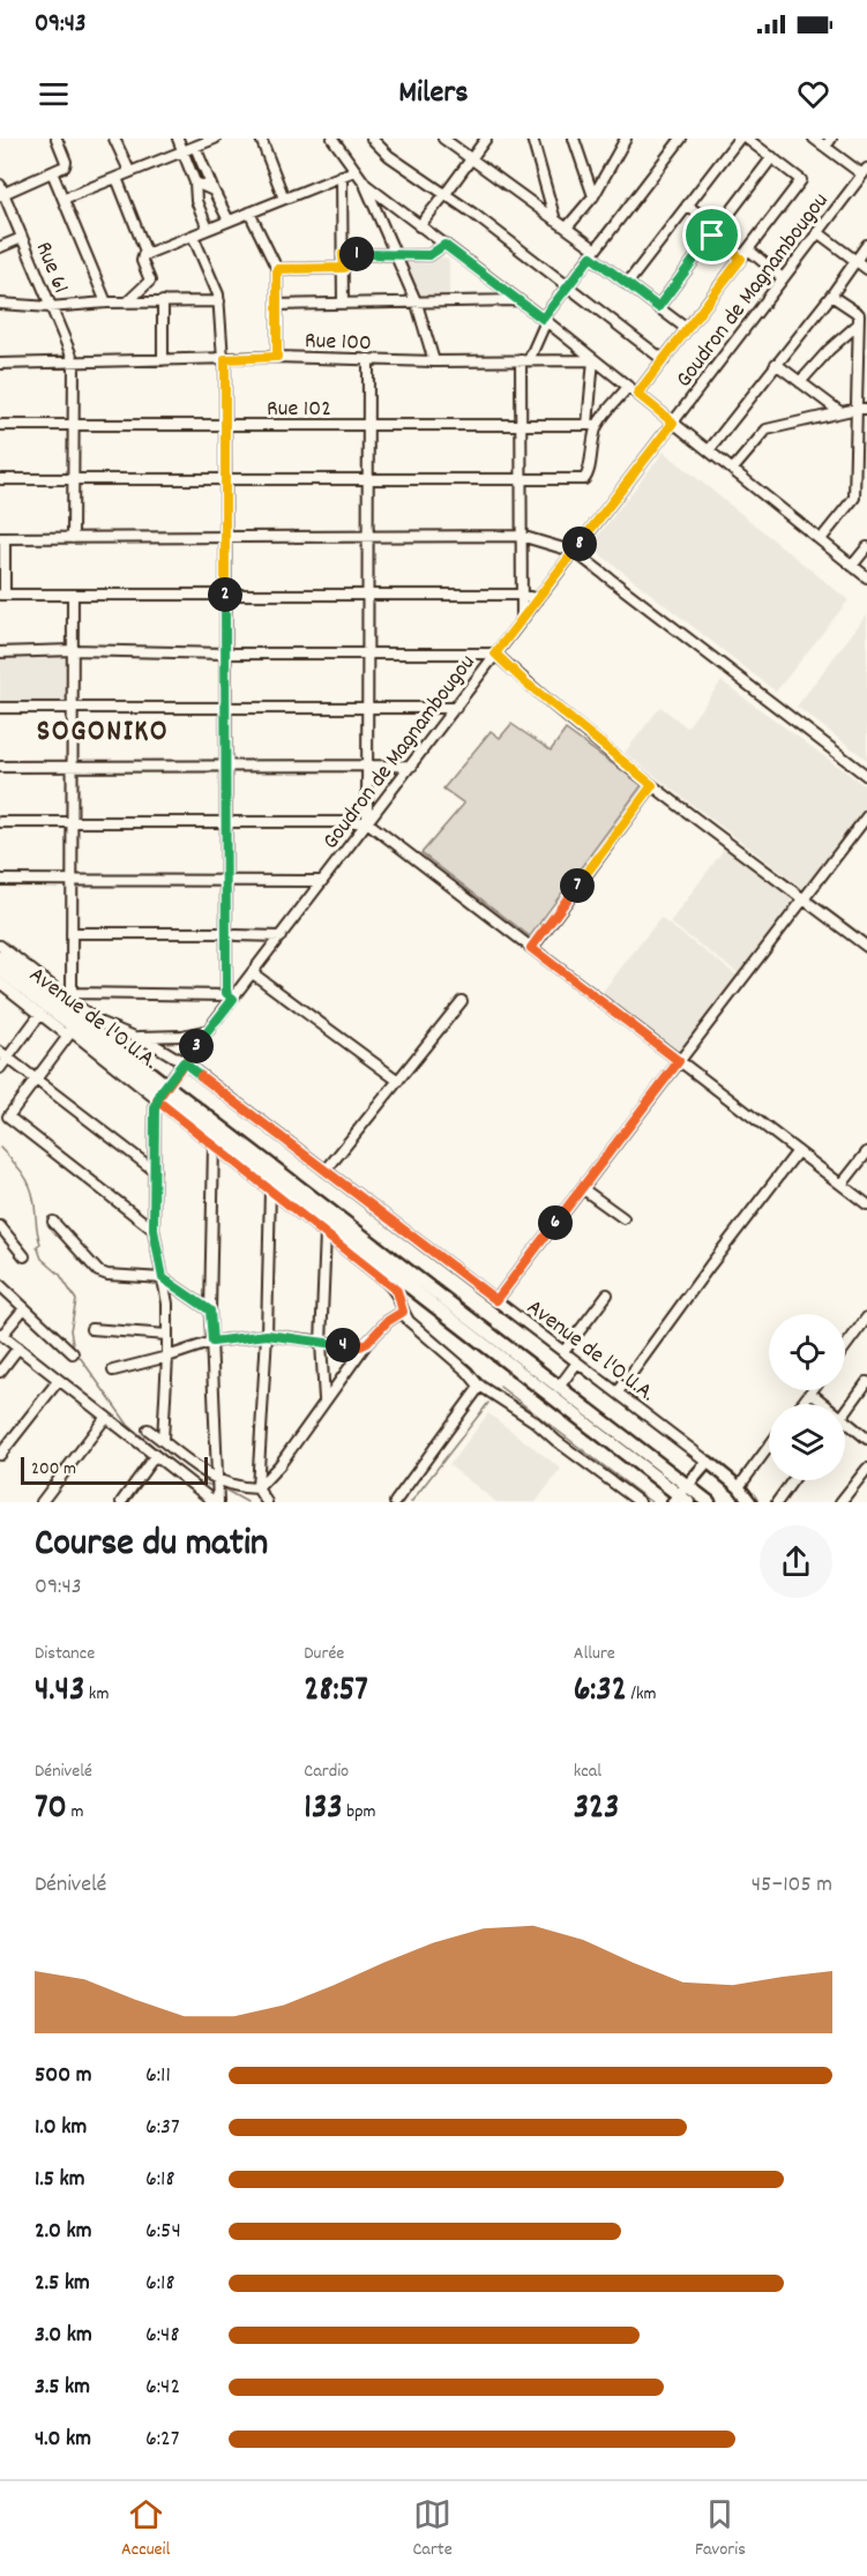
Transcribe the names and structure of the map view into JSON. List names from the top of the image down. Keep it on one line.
{"streets":{"highway":["Avenue de l'O.U.A."],"street":["Rue 61","Goudron de Magnambougou","Rue 100","Rue 102"]},"crossings":[["Rue 61","Rue 100"],["Goudron de Magnambougou","Avenue de l'O.U.A."]],"districts":["SOGONIKO"],"scale_bar":"200 m","page":{"status":"09:43","header":"Milers","pins":["1","8","2","7","3","6","4"],"scale":"200 m","heading":["Course du matin","09:43"],"stats":[["Distance","4.43 km"],["Durée","28:57"],["Allure","6:32 /km"],["Dénivelé","70 m"],["Cardio","133 bpm"],["kcal","323"]],"chart":["Dénivelé","45–105 m"],"list":[{"name":"500 m","note":"6:11"},{"name":"1.0 km","note":"6:37"},{"name":"1.5 km","note":"6:18"},{"name":"2.0 km","note":"6:54"},{"name":"2.5 km","note":"6:18"},{"name":"3.0 km","note":"6:48"},{"name":"3.5 km","note":"6:42"},{"name":"4.0 km","note":"6:27"}],"tabs":["Accueil","Carte","Favoris"]}}
